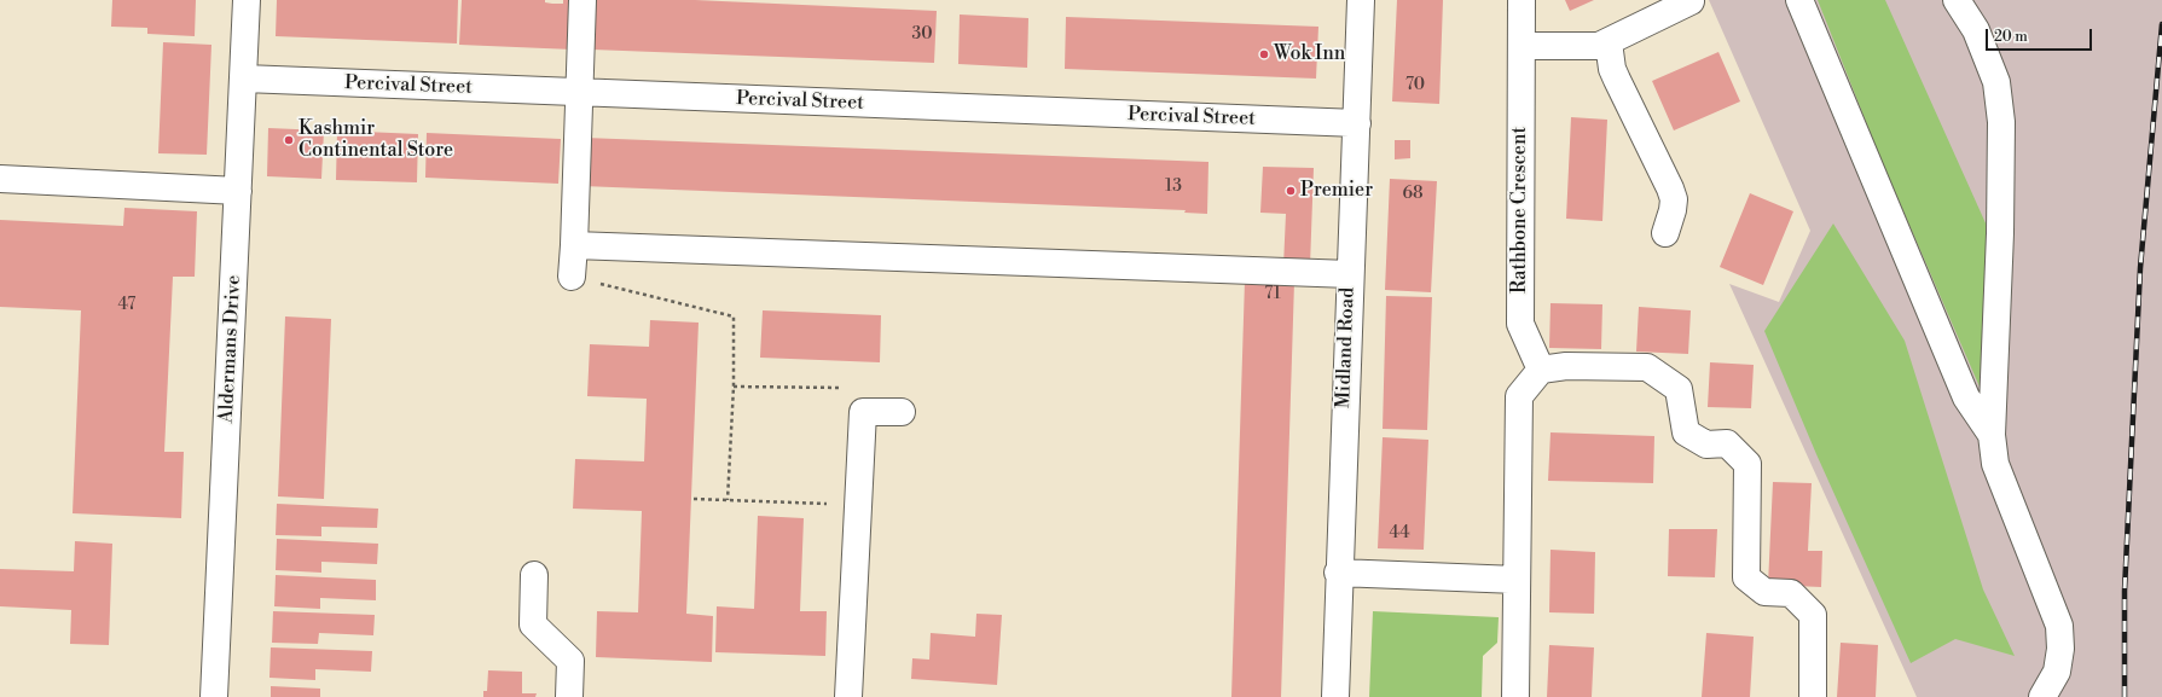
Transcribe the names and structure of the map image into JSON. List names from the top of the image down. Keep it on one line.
{"streets":{"street":["Percival Street","Rathbone Crescent","Midland Road","Aldermans Drive"]},"crossings":[["Percival Street","Midland Road"],["Percival Street","Aldermans Drive"]],"places":["Wok Inn","Kashmir Continental Store","Premier"],"house_numbers":["30","70","13","68","71","47","44"],"scale_bar":"20 m"}
